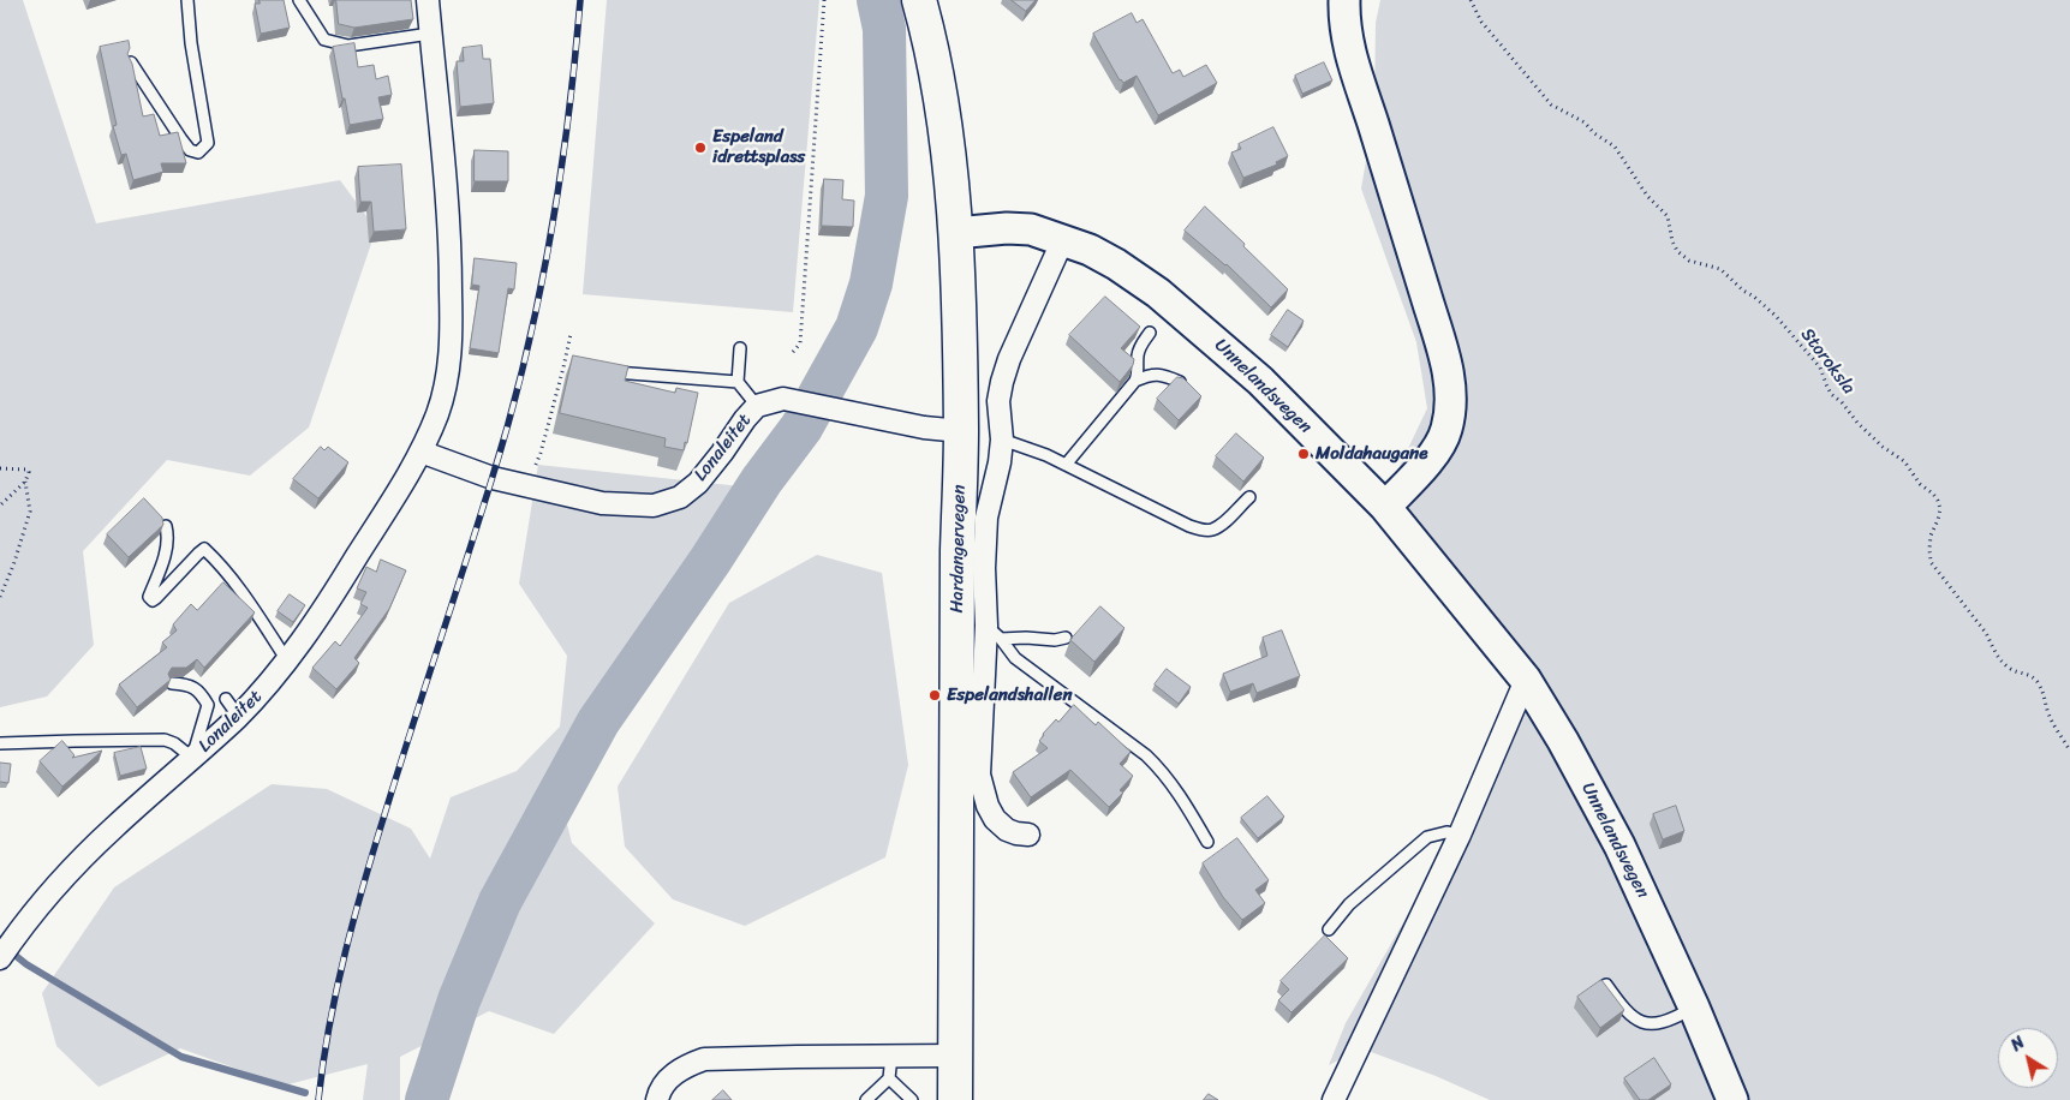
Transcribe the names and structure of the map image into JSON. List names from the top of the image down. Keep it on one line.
{"streets":{"main road":["Unnelandsvegen","Hardangervegen"],"street":["Lonaleitet"],"path":["Storoksla"]},"crossings":[["Unnelandsvegen","Hardangervegen"],["Lonaleitet","Hardangervegen"]],"places":["Espeland idrettsplass","Moldahaugane","Espelandshallen"],"north":"top left"}
